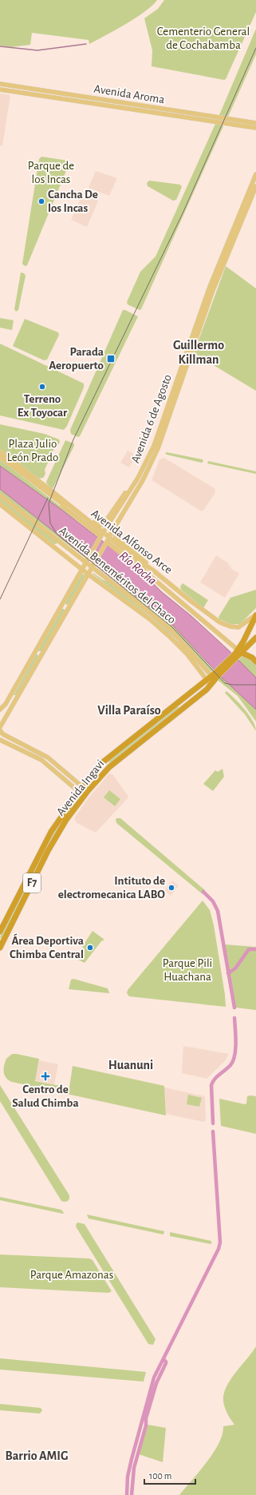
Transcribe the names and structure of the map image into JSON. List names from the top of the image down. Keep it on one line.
{"streets":{"highway":["Avenida Ingavi","F7"],"main road":["Avenida Aroma","Avenida 6 de Agosto","Avenida Alfonso Arce","Avenida Beneméritos del Chaco"]},"crossings":[["Avenida 6 de Agosto","Avenida Beneméritos del Chaco"],["Avenida Alfonso Arce","F7"],["Avenida Beneméritos del Chaco","Avenida Ingavi"],["Avenida Beneméritos del Chaco","F7"],["Avenida Ingavi","F7"]],"districts":["Guillermo Killman","Villa Paraíso","Huanuni","Barrio AMIG"],"water":["Río Rocha"],"parks":["Cementerio General de Cochabamba","Parque de los Incas","Plaza Julio León Prado","Parque Pili Huachana","Parque Amazonas"],"places":{"other":["Cancha De los Incas","Terreno Ex Toyocar","Intituto de electromecanica LABO","Área Deportiva Chimba Central"],"transit":["Parada Aeropuerto"],"health":["Centro de Salud Chimba"]},"scale_bar":"100 m"}
